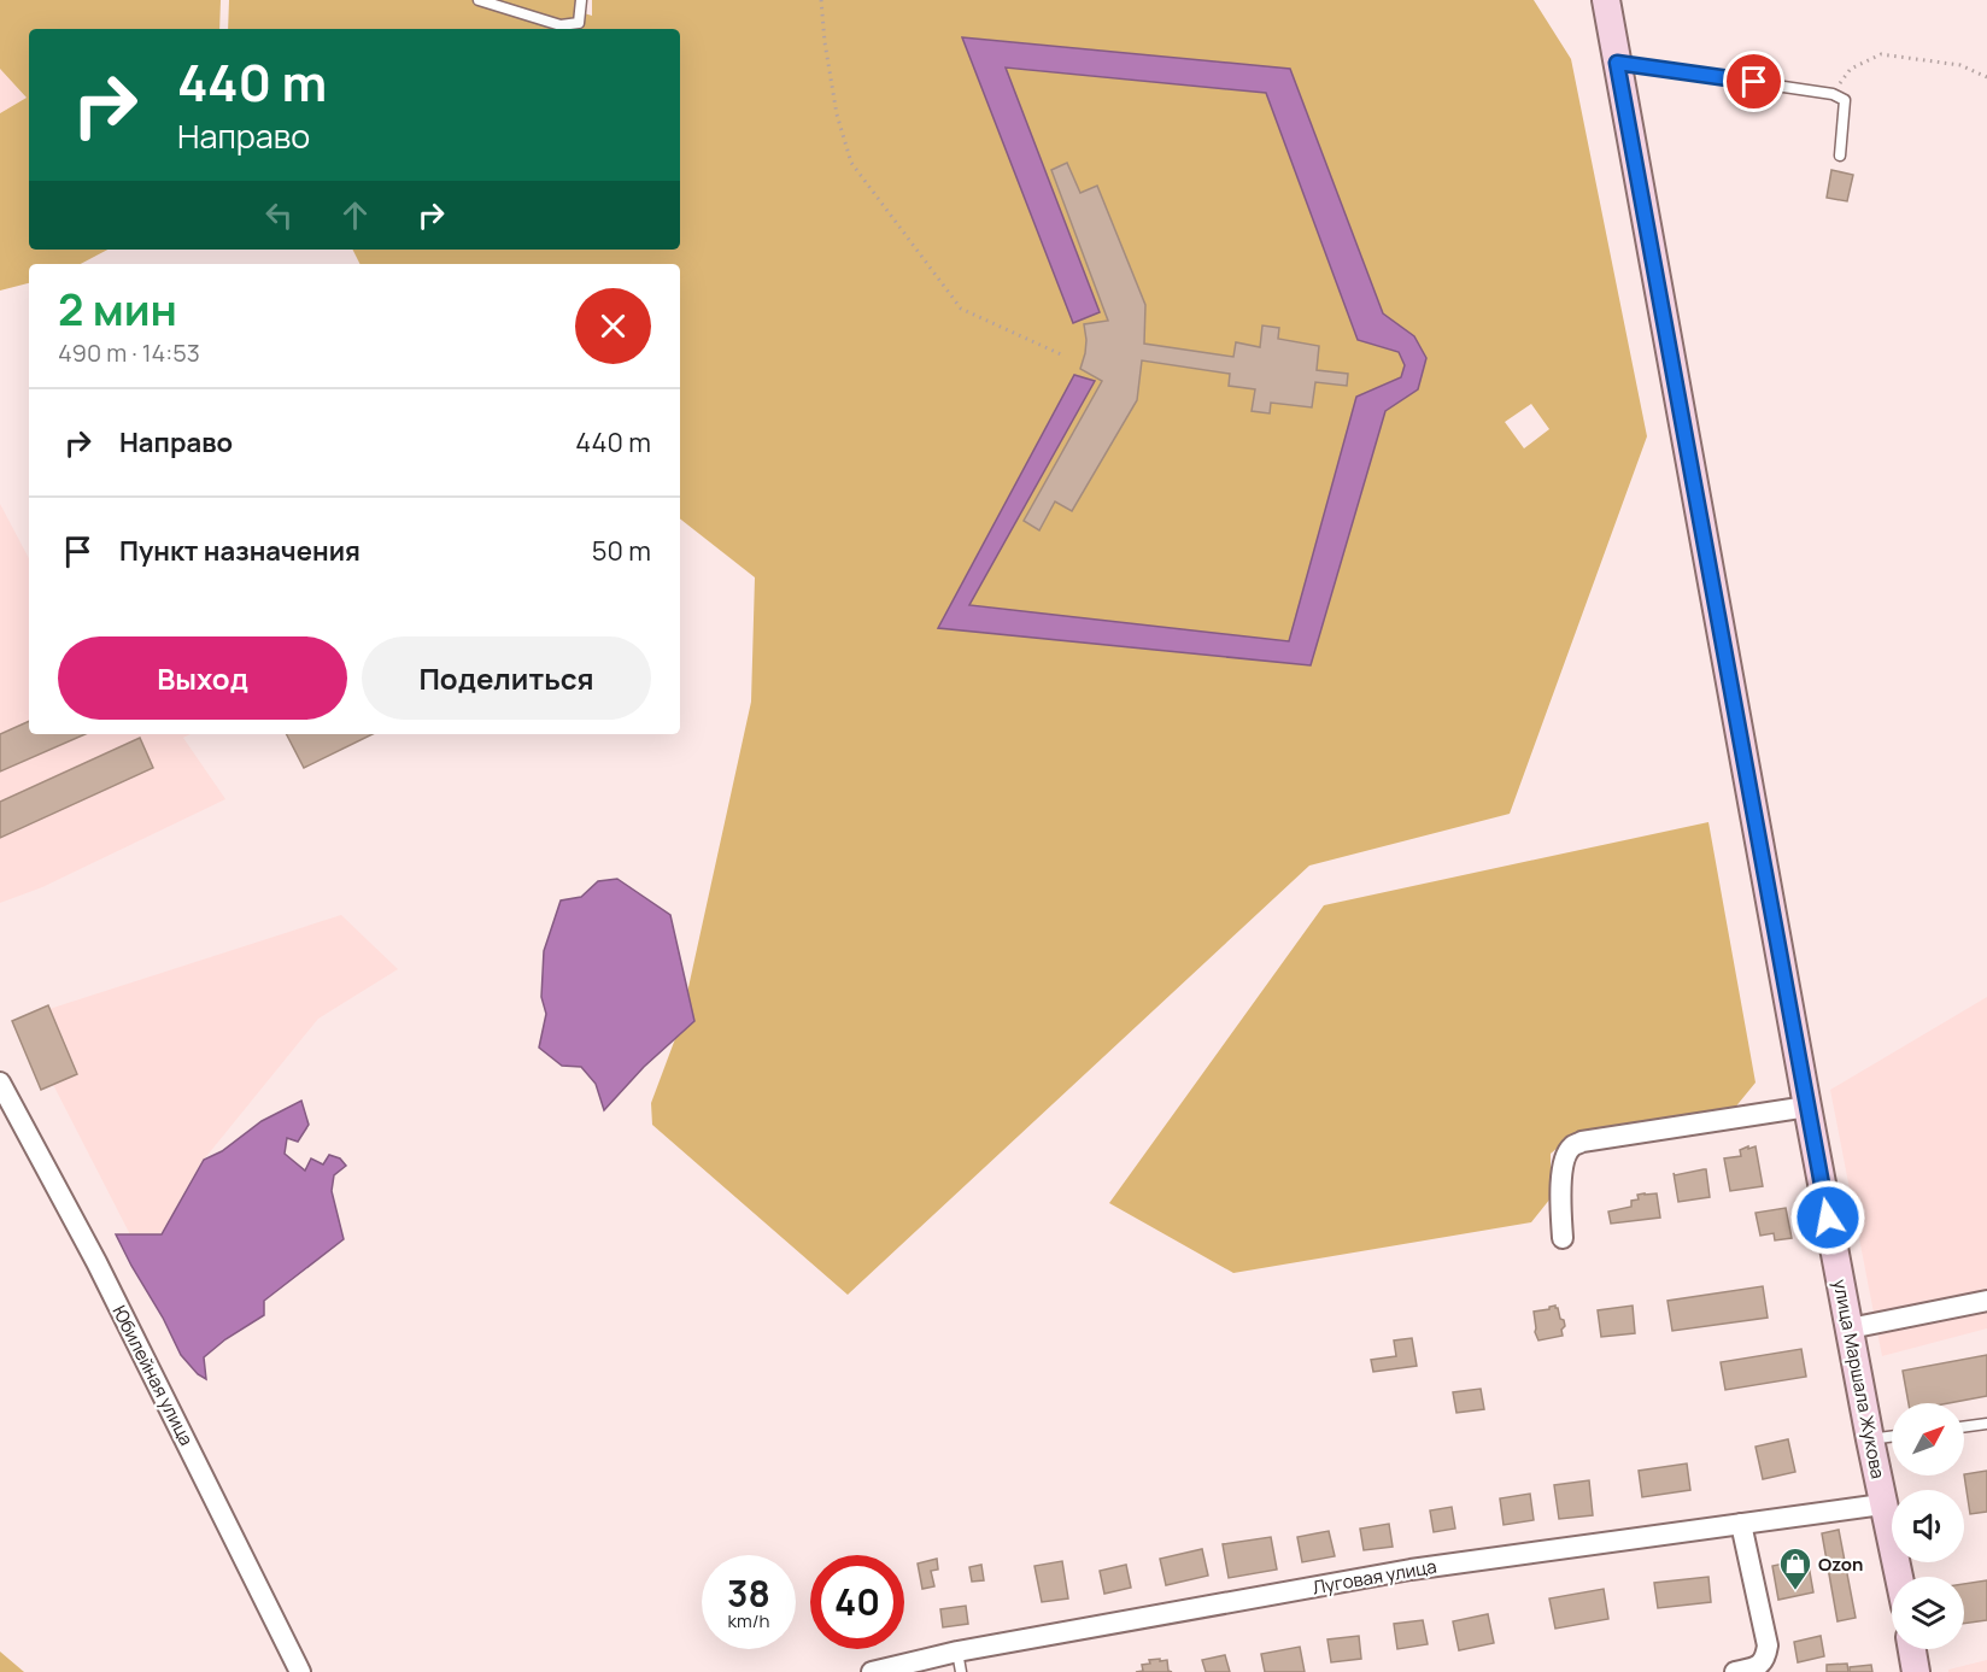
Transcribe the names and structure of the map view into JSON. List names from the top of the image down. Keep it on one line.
{"streets":{"street":["Юбилейная улица","улица Маршала Жукова","Луговая улица"]},"crossings":[["улица Маршала Жукова","Луговая улица"]],"places":{"shop":["Ozon"]},"north":"top right","page":{"turn":["440 m","Направо"],"heading":["2 мин","490 m · 14:53"],"list":[{"name":"Направо","value":"440 m"},{"name":"Пункт назначения","value":"50 m"}],"buttons":["Выход","Поделиться"],"speed":"38 km/h","limit":"40"}}
